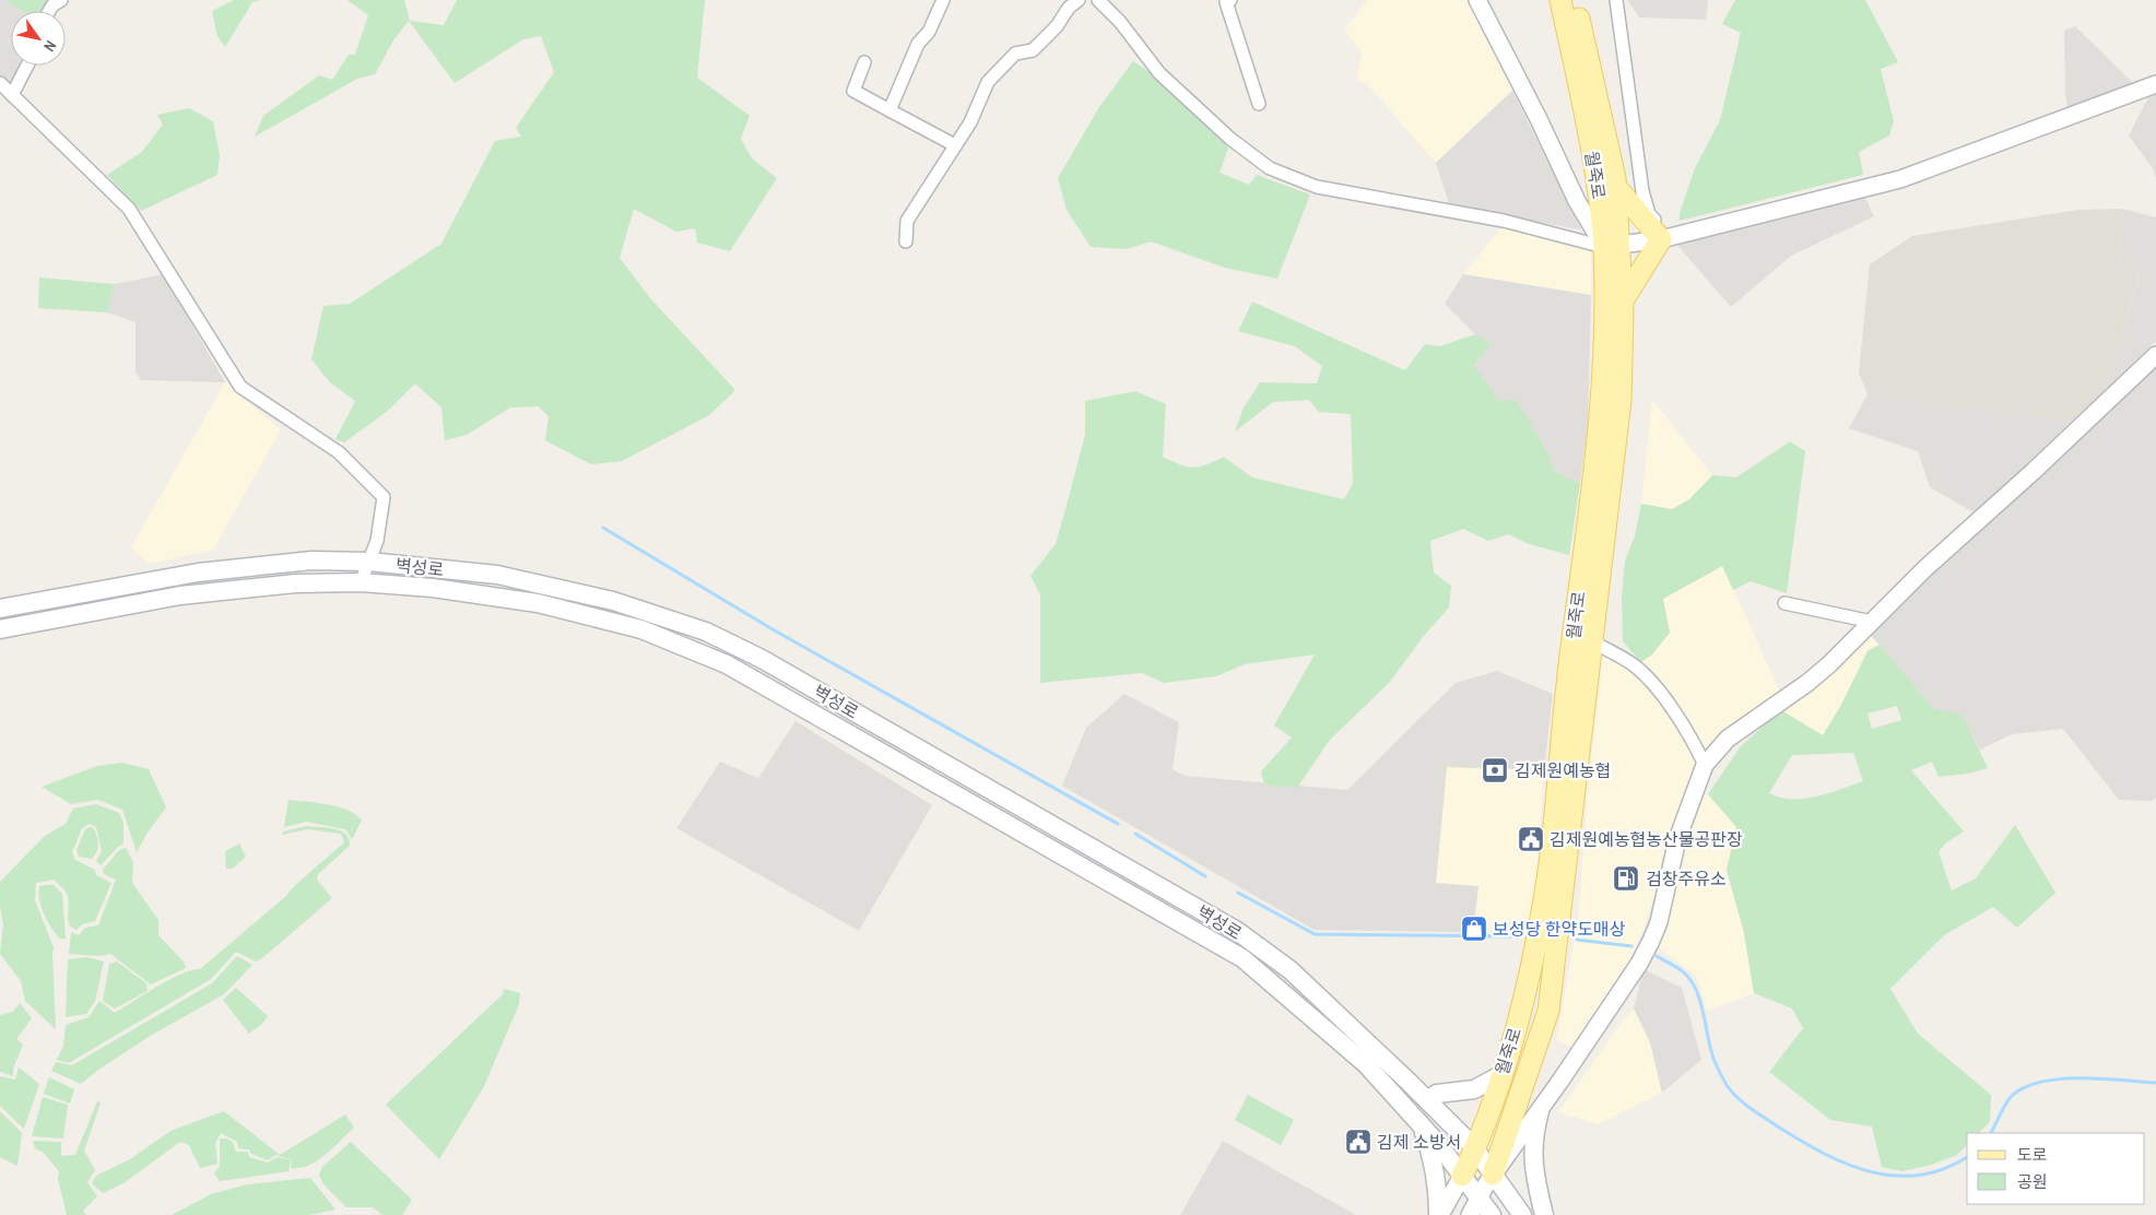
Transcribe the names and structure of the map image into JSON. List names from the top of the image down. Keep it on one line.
{"streets":{"main road":["월죽로","벽성로"]},"crossings":[["월죽로","벽성로"]],"places":{"bank":["김제원예농협"],"public building":["김제원예농협농산물공판장","김제 소방서"],"fuel station":["검창주유소"],"shop":["보성당 한약도매상"]},"legend":["도로","공원"],"north":"bottom right"}
